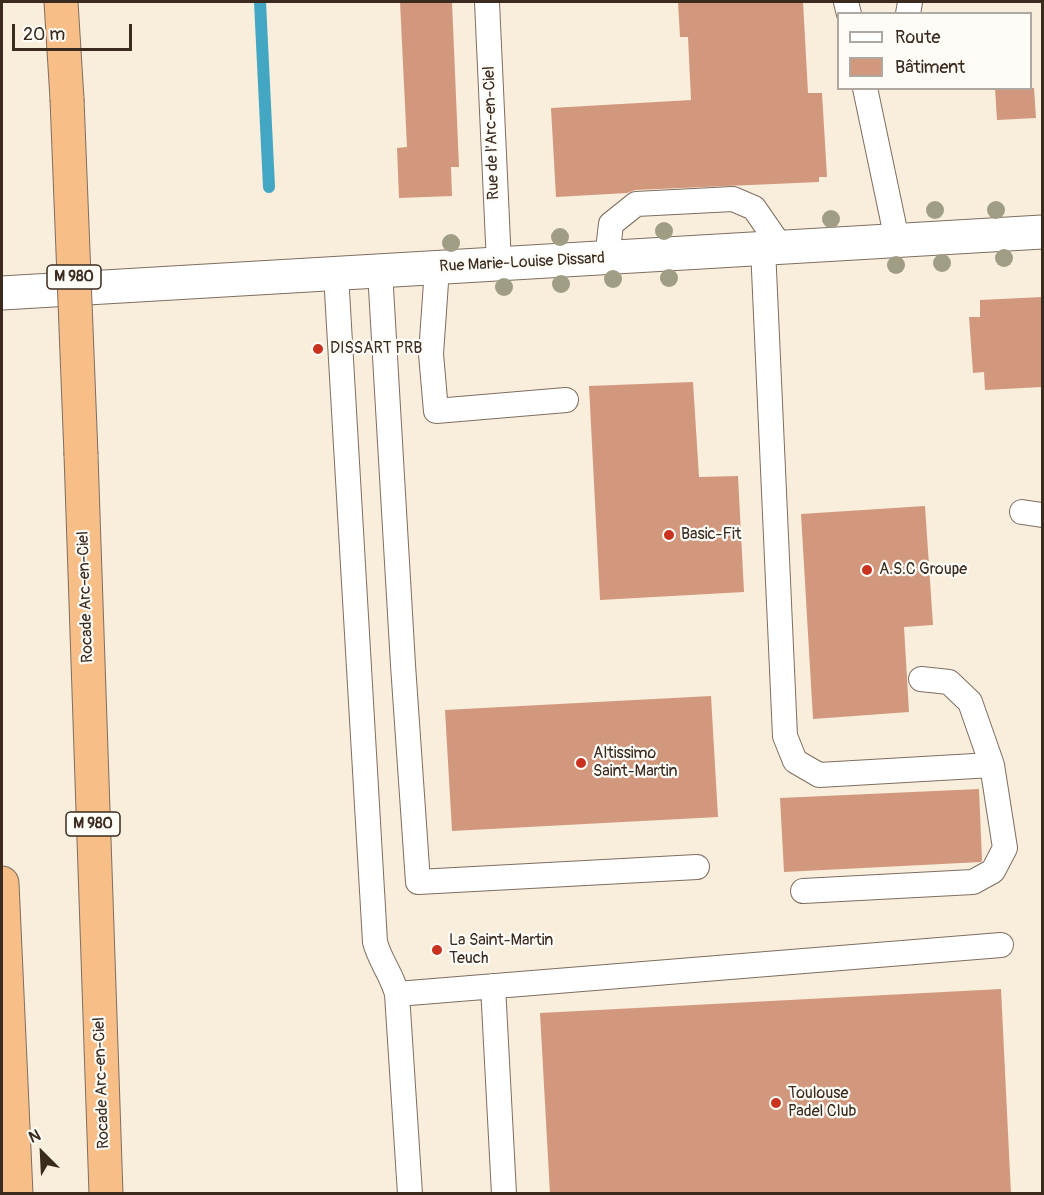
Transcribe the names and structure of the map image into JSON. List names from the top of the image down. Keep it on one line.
{"streets":{"highway":["M 980","Rocade Arc-en-Ciel"],"street":["Rue Marie-Louise Dissard"],"lane":["Rue de l'Arc-en-Ciel"]},"crossings":[["Rue de l'Arc-en-Ciel","Rue Marie-Louise Dissard"]],"places":["DISSART PRB","Basic-Fit","A.S.C Groupe","Altissimo Saint-Martin","La Saint-Martin Teuch","Toulouse Padel Club"],"legend":["Route","Bâtiment"],"scale_bar":"20 m","north":"top left"}
